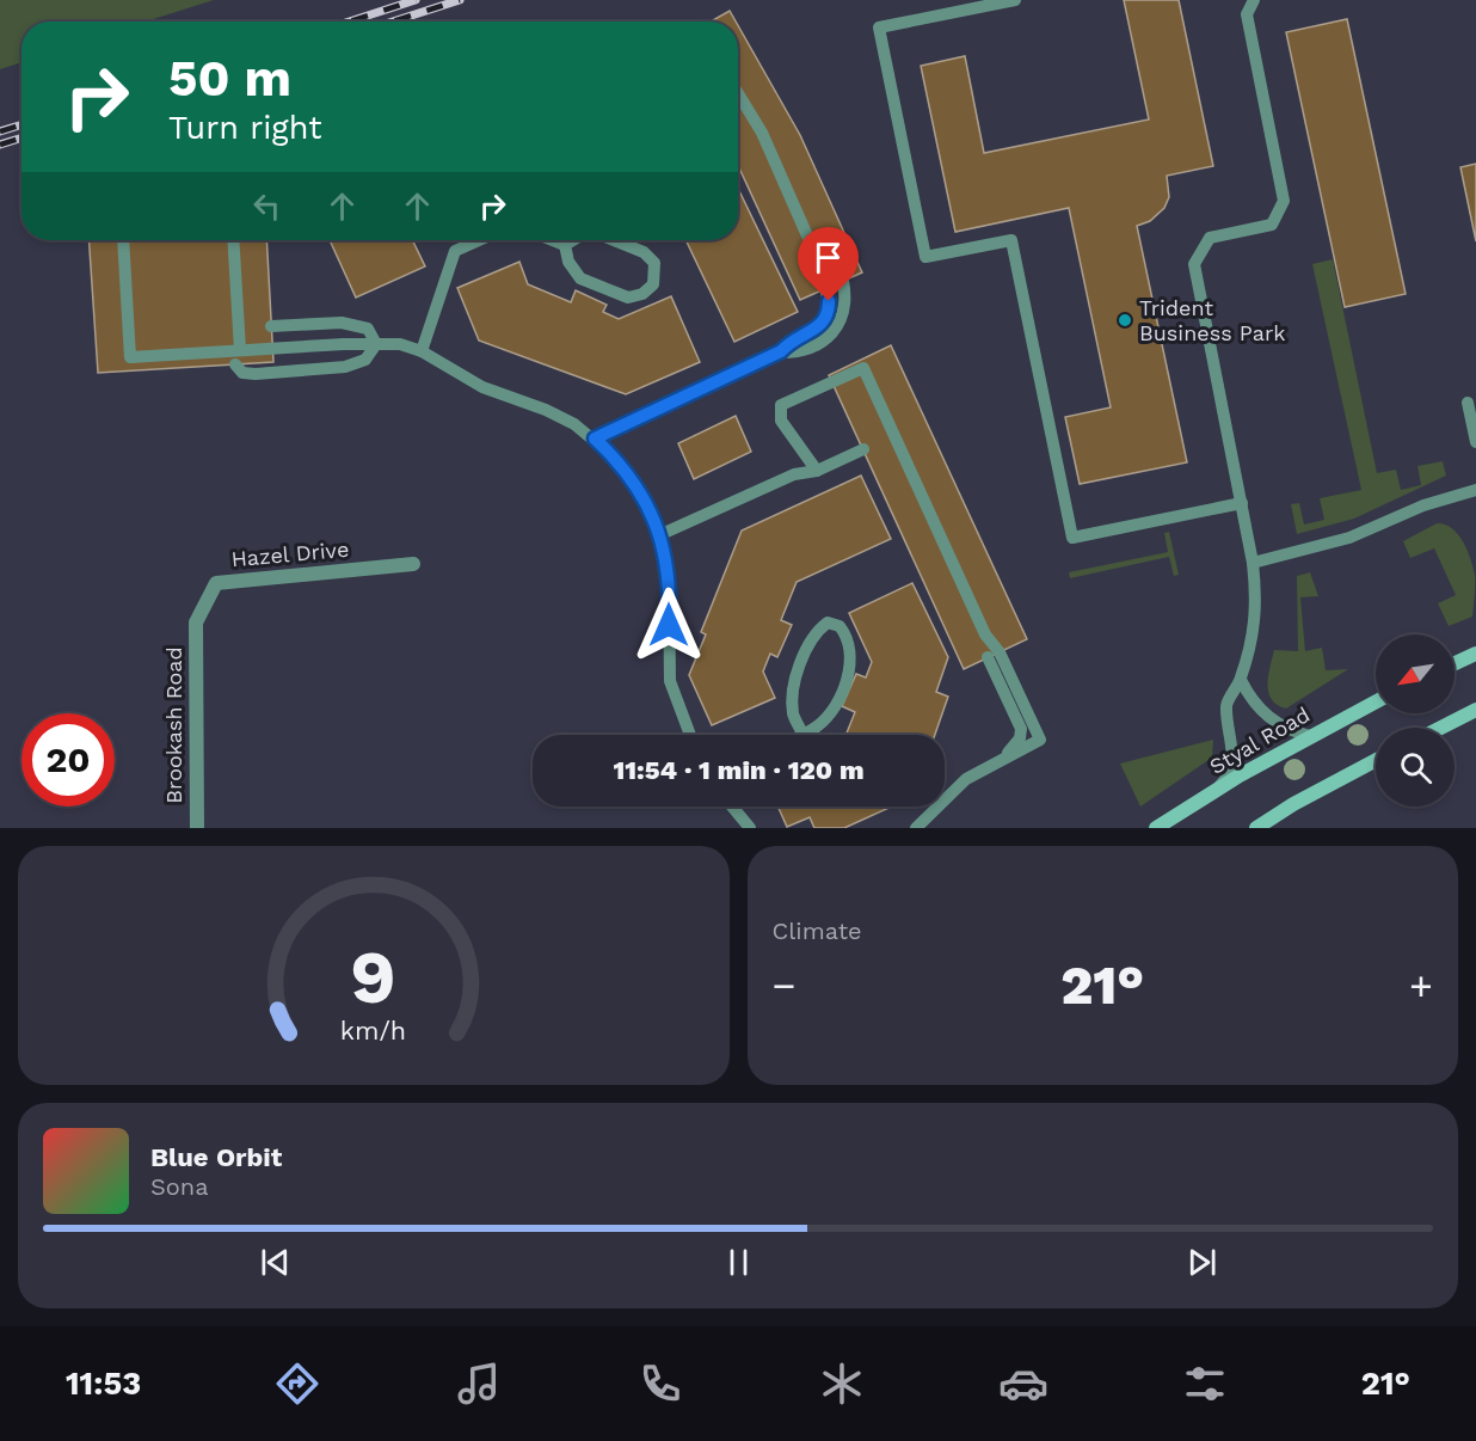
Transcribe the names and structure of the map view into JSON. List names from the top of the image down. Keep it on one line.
{"streets":{"main road":["Styal Road"],"street":["Hazel Drive","Brookash Road"]},"crossings":[["Hazel Drive","Brookash Road"]],"places":["Trident Business Park"],"north":"bottom left","page":{"turn":["50 m","Turn right"],"limit":"20","trip":"11:54 · 1 min · 120 m","tile":"Climate","heat":["−","21°","+"],"song":["Blue Orbit","Sona"],"tabs":["11:53","21°"],"gauge":["9","km/h"]}}
